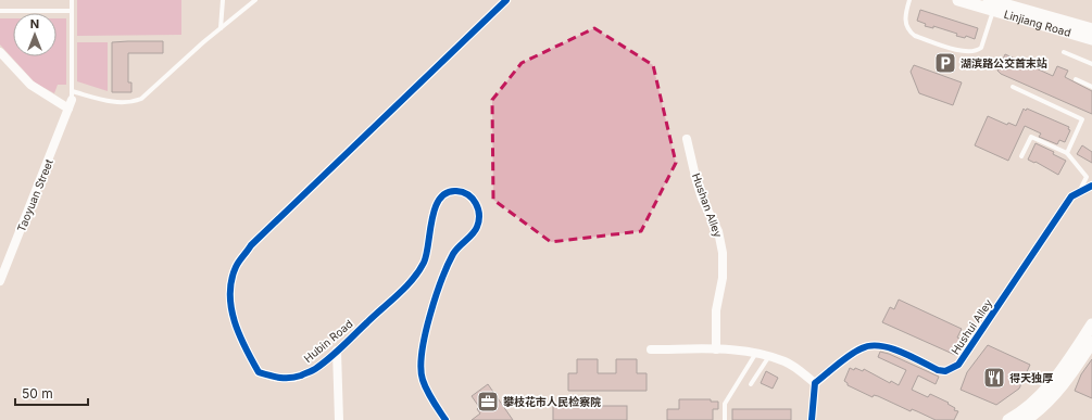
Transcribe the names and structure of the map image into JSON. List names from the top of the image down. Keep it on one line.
{"streets":{"main road":["Linjiang Road"],"street":["Taoyuan Street","Hushan Alley","Hushui Alley","Hubin Road"]},"places":{"parking":["湖滨路公交首末站"],"restaurant":["得天独厚"],"office":["攀枝花市人民检察院"]},"scale_bar":"50 m","north":"top"}
